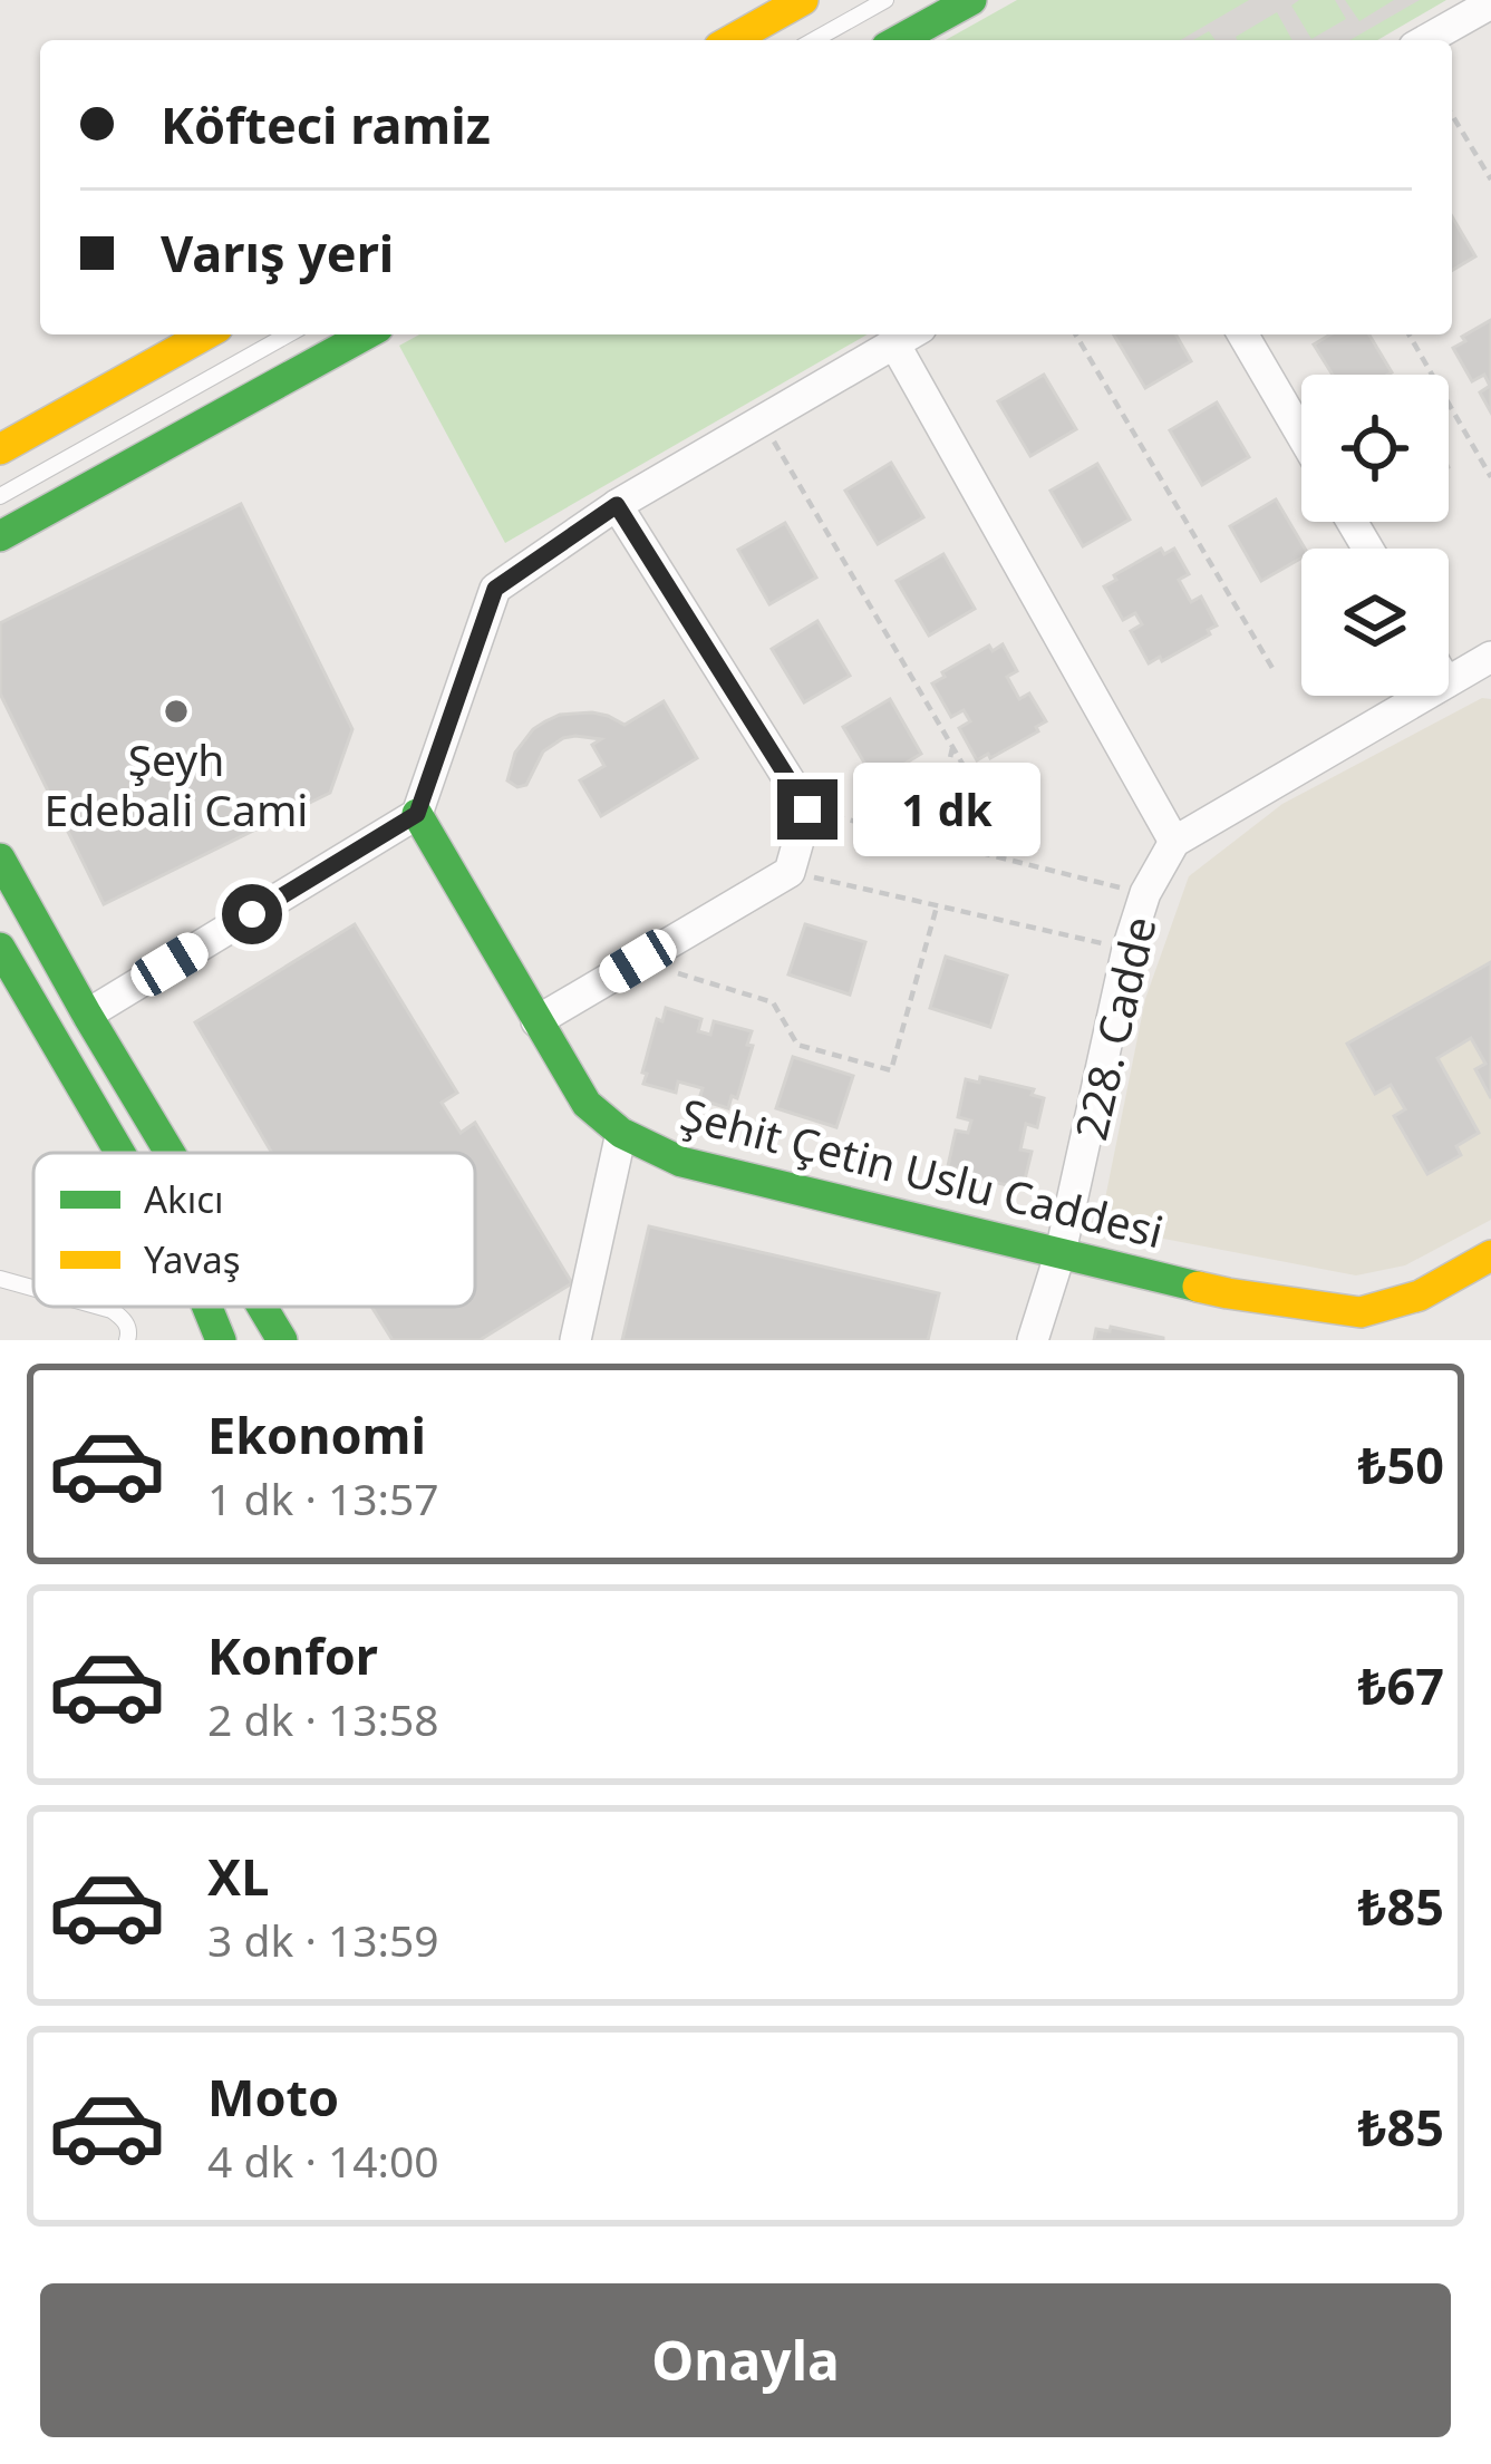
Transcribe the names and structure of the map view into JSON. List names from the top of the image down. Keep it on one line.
{"streets":{"street":["228. Cadde","Şehit Çetin Uslu Caddesi"]},"crossings":[["228. Cadde","Şehit Çetin Uslu Caddesi"]],"places":["Şeyh Edebali Cami"],"legend":["Akıcı","Yavaş"],"page":{"banner":["Köfteci ramiz","Varış yeri"],"bubble":"1 dk","list":[{"name":"Ekonomi","note":"1 dk · 13:57","value":"₺50"},{"name":"Konfor","note":"2 dk · 13:58","value":"₺67"},{"name":"XL","note":"3 dk · 13:59","value":"₺85"},{"name":"Moto","note":"4 dk · 14:00","value":"₺85"}],"buttons":"Onayla"}}
